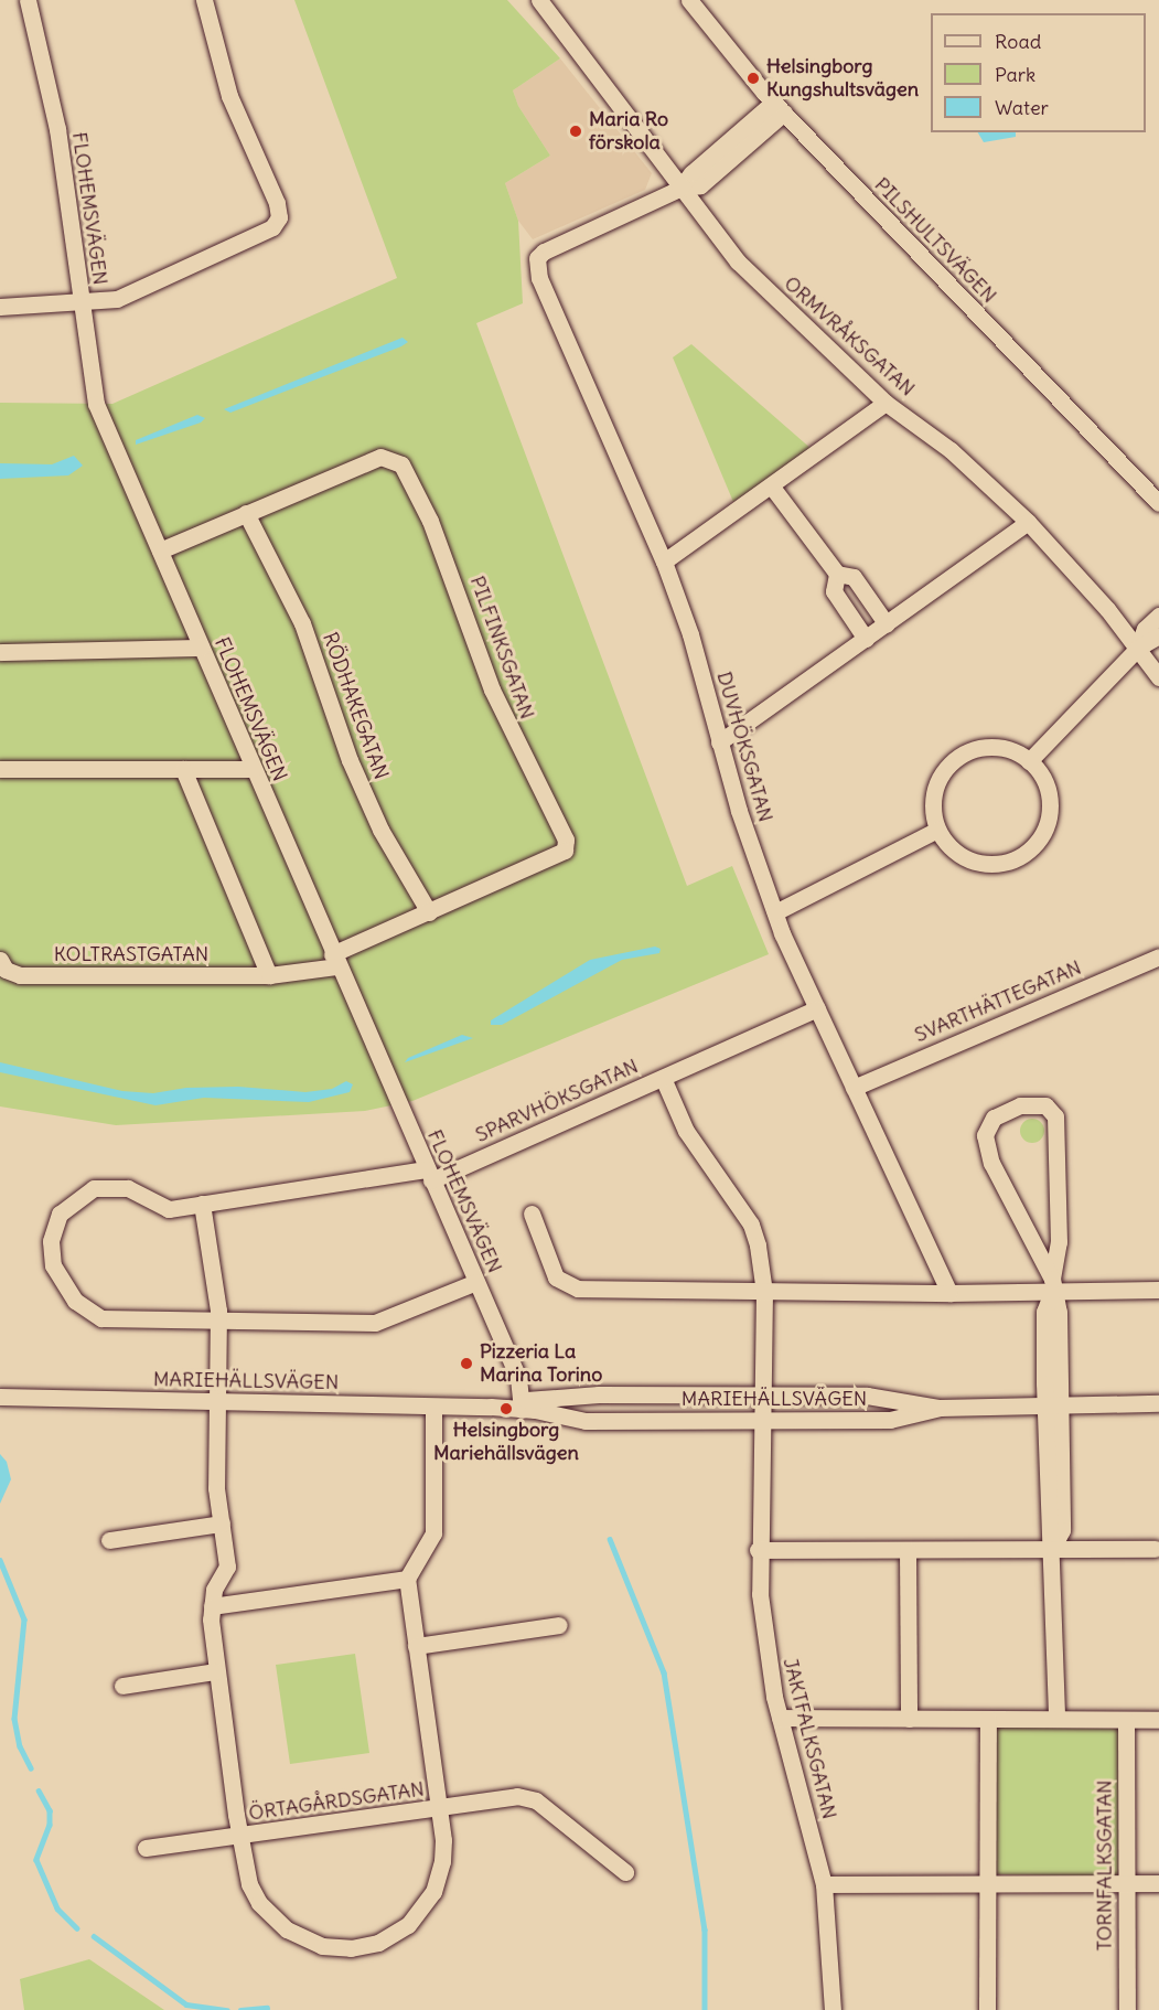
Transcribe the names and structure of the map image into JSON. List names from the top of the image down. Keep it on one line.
{"streets":{"street":["FLOHEMSVÄGEN","PILSHULTSVÄGEN","ORMVRÅKSGATAN","PILFINKSGATAN","RÖDHAKEGATAN","DUVHÖKSGATAN","KOLTRASTGATAN","SVARTHÄTTEGATAN","SPARVHÖKSGATAN","MARIEHÄLLSVÄGEN","JAKTFALKSGATAN","ÖRTAGÅRDSGATAN","TORNFALKSGATAN"]},"crossings":[["FLOHEMSVÄGEN","PILFINKSGATAN"],["FLOHEMSVÄGEN","KOLTRASTGATAN"],["FLOHEMSVÄGEN","SPARVHÖKSGATAN"],["FLOHEMSVÄGEN","MARIEHÄLLSVÄGEN"],["PILSHULTSVÄGEN","DUVHÖKSGATAN"],["ORMVRÅKSGATAN","DUVHÖKSGATAN"],["PILFINKSGATAN","RÖDHAKEGATAN"],["PILFINKSGATAN","KOLTRASTGATAN"],["DUVHÖKSGATAN","SVARTHÄTTEGATAN"],["DUVHÖKSGATAN","SPARVHÖKSGATAN"],["SPARVHÖKSGATAN","MARIEHÄLLSVÄGEN"],["SPARVHÖKSGATAN","JAKTFALKSGATAN"],["SPARVHÖKSGATAN","ÖRTAGÅRDSGATAN"],["MARIEHÄLLSVÄGEN","JAKTFALKSGATAN"],["MARIEHÄLLSVÄGEN","ÖRTAGÅRDSGATAN"]],"places":["Helsingborg Kungshultsvägen","Maria Ro förskola","Pizzeria La Marina Torino","Helsingborg Mariehällsvägen"],"legend":["Road","Park","Water"]}
